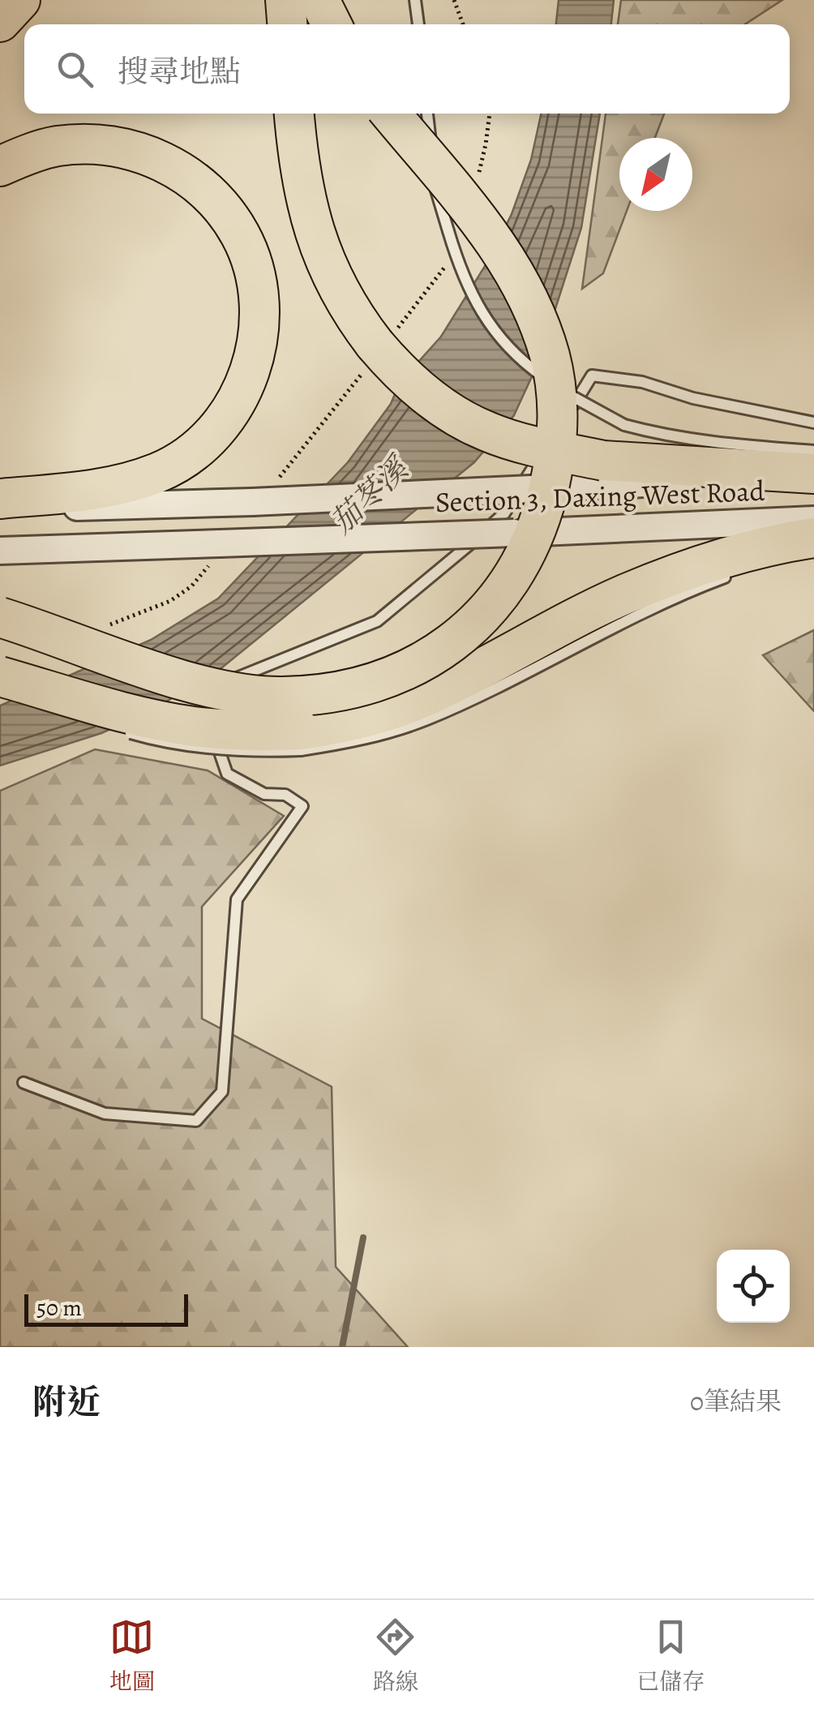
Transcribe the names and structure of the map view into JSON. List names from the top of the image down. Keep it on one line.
{"streets":{"street":["Section 3, Daxing West Road"]},"water":["茄苳溪"],"scale_bar":"50 m","north":"bottom left","page":{"search":"搜尋地點","scale":"50 m","heading":["附近","0筆結果"],"nav":["地圖","路線","已儲存"]}}
